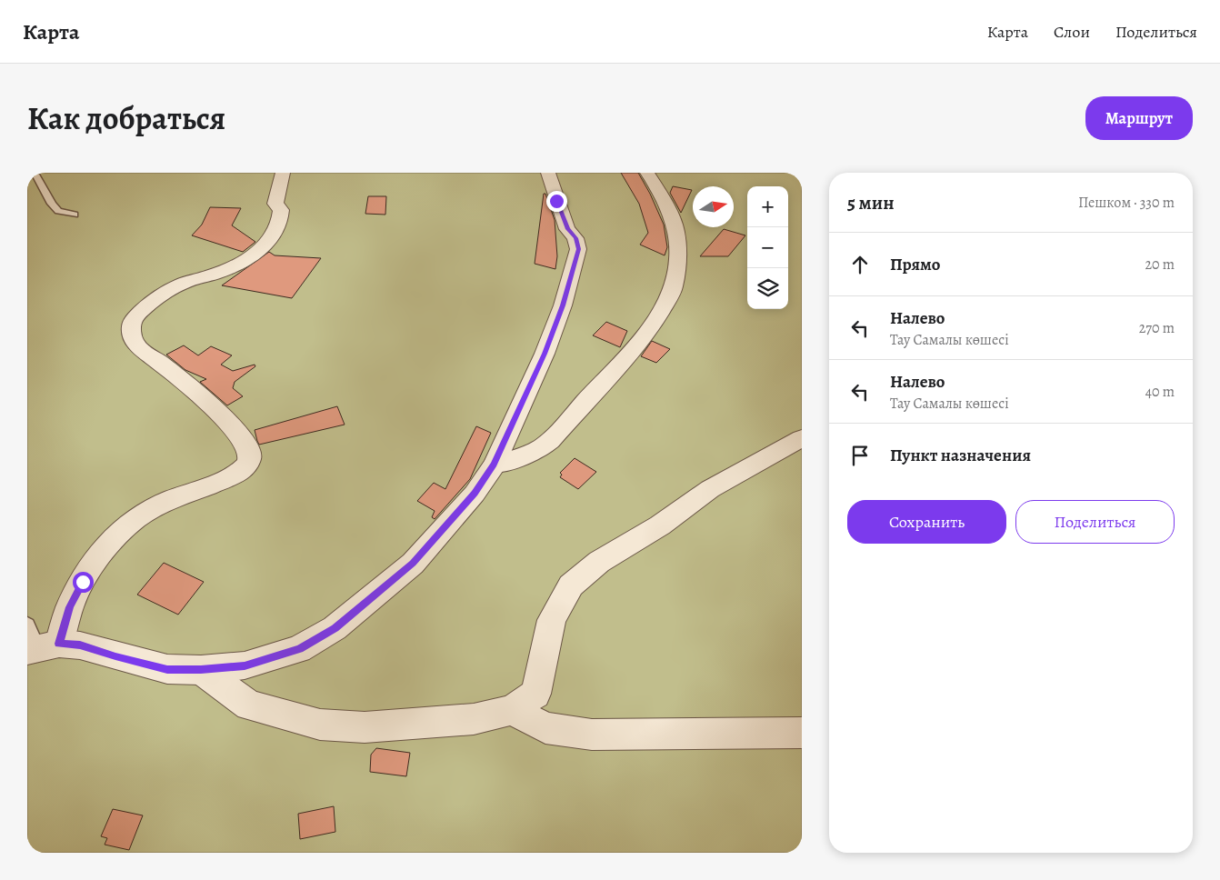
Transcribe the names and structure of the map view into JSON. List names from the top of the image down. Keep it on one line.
{"north":"right","page":{"header":"Карта","nav":["Карта","Слои","Поделиться"],"title":"Как добраться","buttons":["Маршрут",["Сохранить","Поделиться"]],"heading":["5 мин","Пешком · 330 m"],"map_buttons":["+","−"],"list":[["Прямо","20 m"],["Налево","Тау Самалы көшесі","270 m"],["Налево","Тау Самалы көшесі","40 m"],"Пункт назначения"]}}
